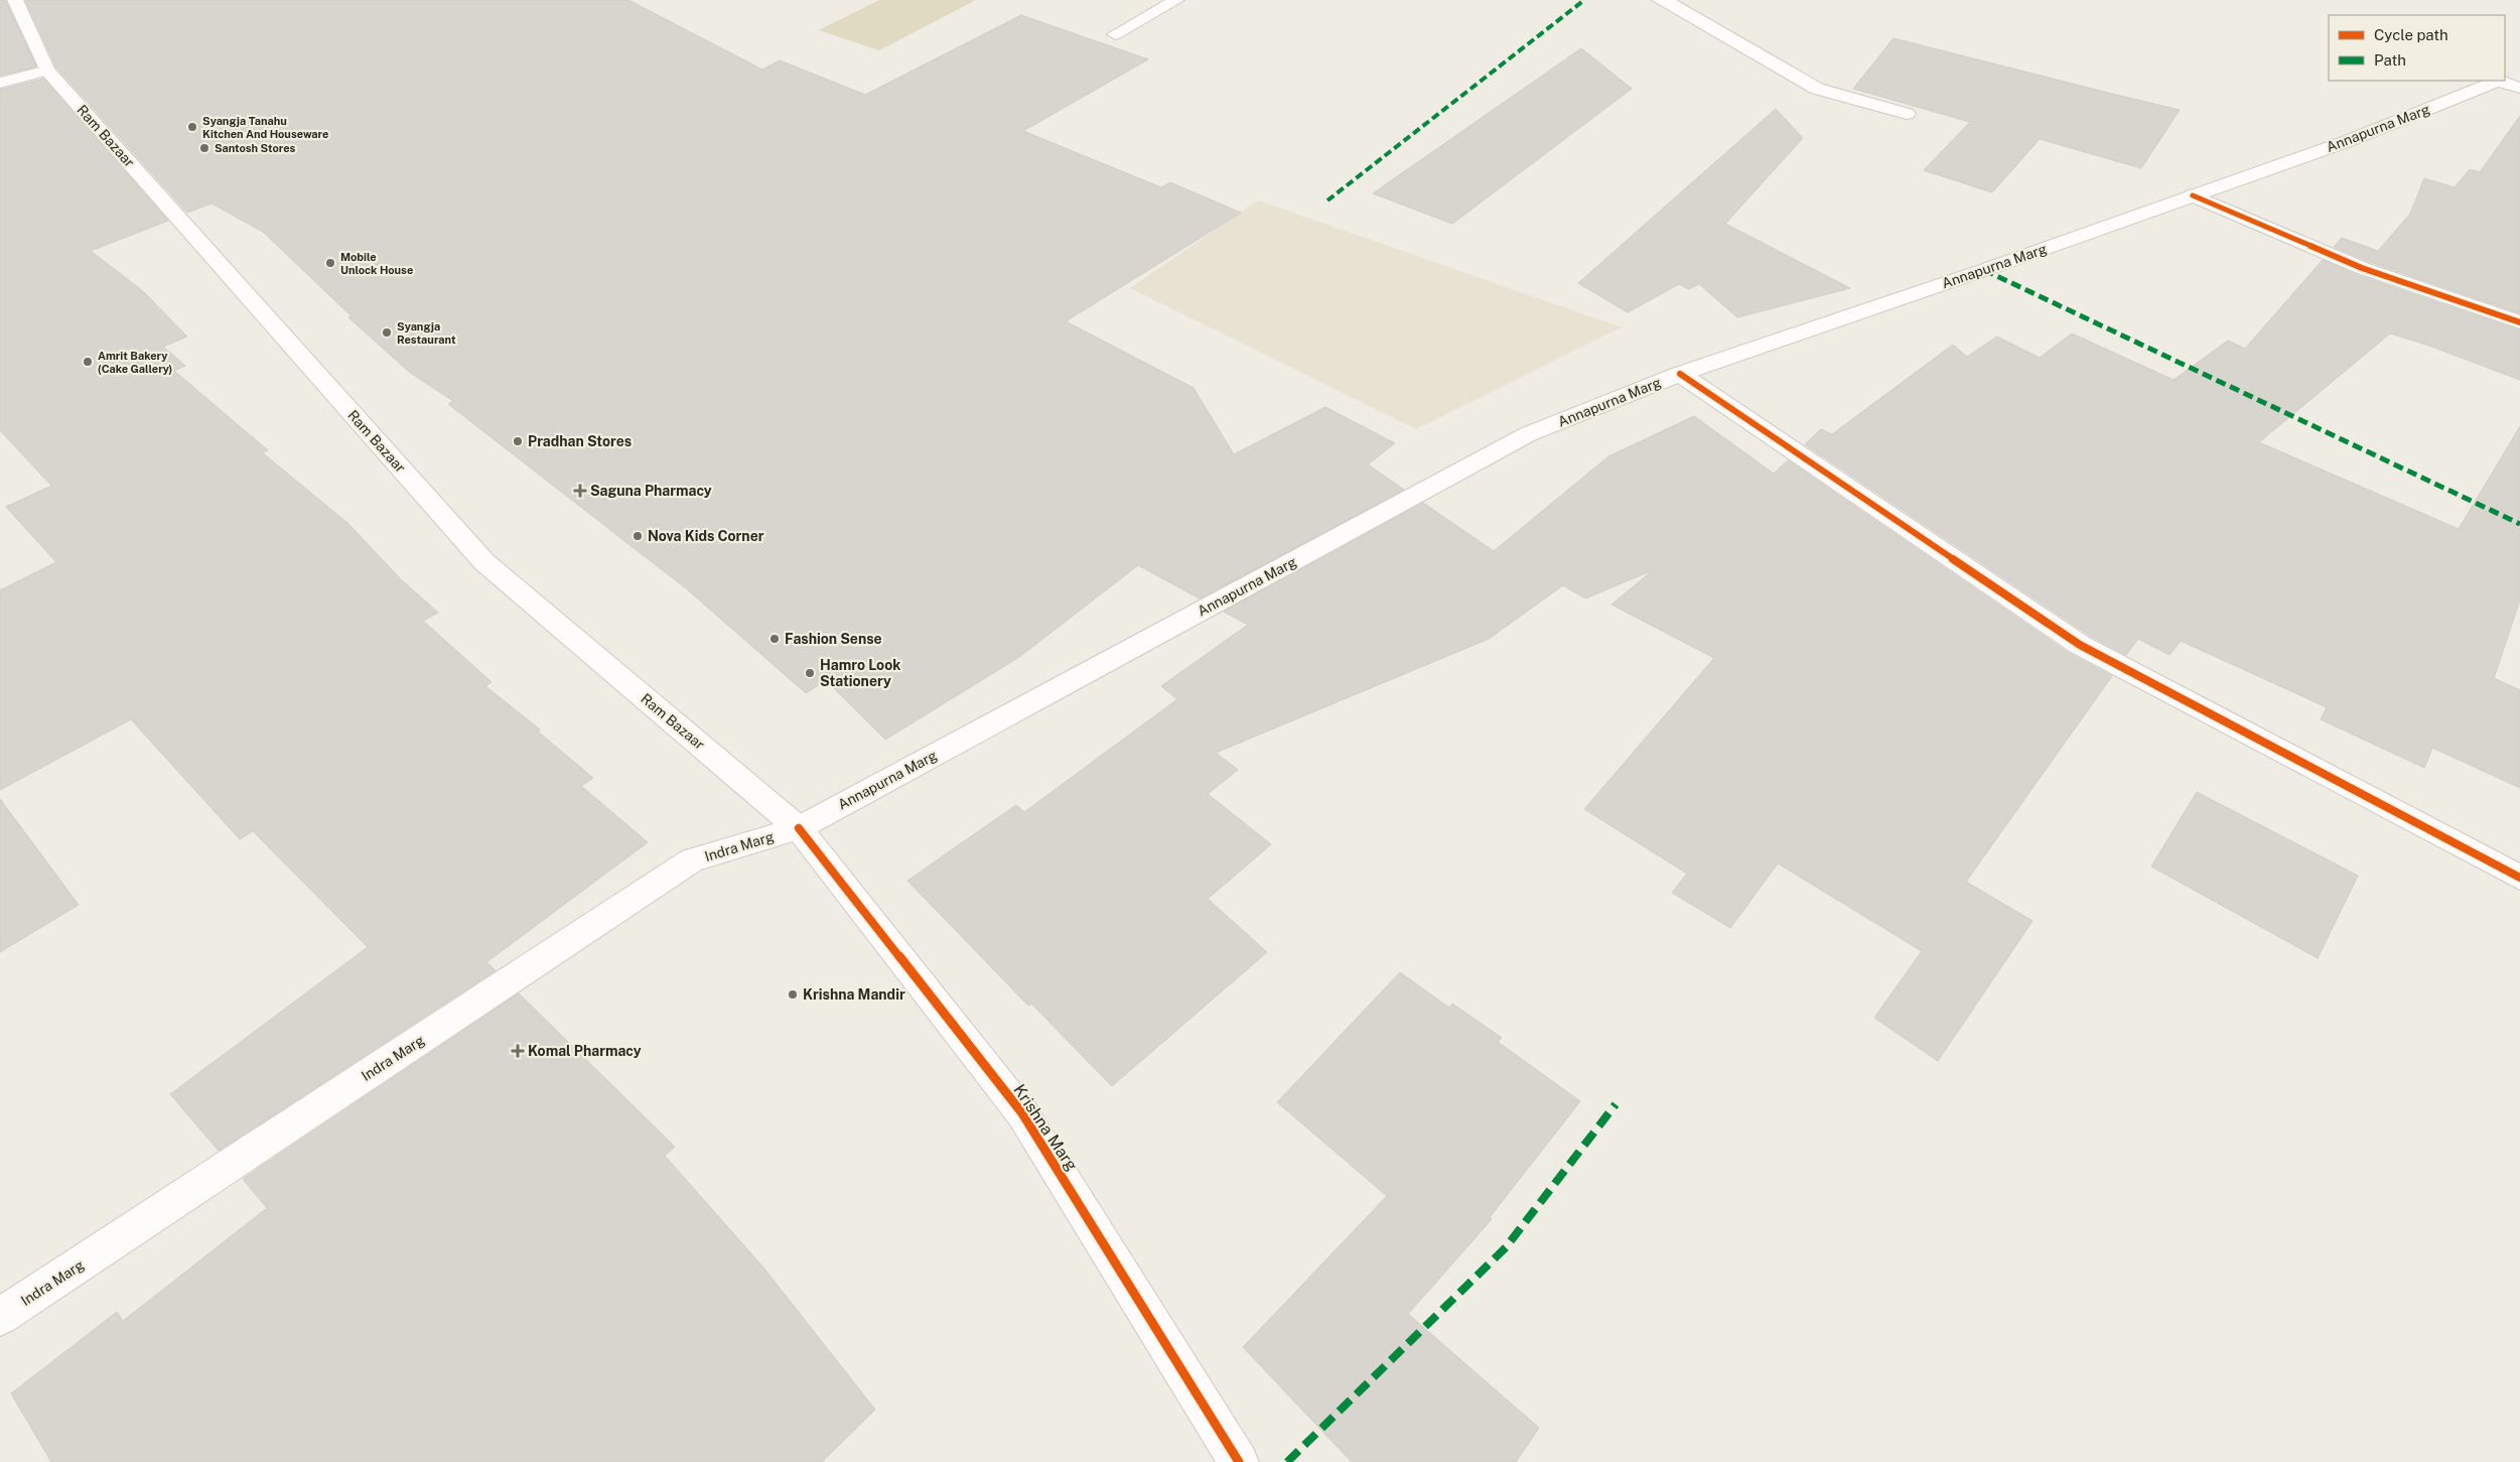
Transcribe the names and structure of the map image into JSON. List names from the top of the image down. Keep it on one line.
{"streets":{"main road":["Annapurna Marg","Ram Bazaar","Indra Marg","Krishna Marg"]},"crossings":[["Annapurna Marg","Ram Bazaar"],["Annapurna Marg","Indra Marg"],["Annapurna Marg","Krishna Marg"],["Ram Bazaar","Indra Marg"],["Ram Bazaar","Krishna Marg"],["Indra Marg","Krishna Marg"]],"places":{"other":["Syangja Tanahu Kitchen And Houseware","Santosh Stores","Mobile Unlock House","Syangja Restaurant","Amrit Bakery (Cake Gallery)","Pradhan Stores","Nova Kids Corner","Fashion Sense","Hamro Look Stationery","Krishna Mandir"],"health":["Saguna Pharmacy","Komal Pharmacy"]},"legend":["Cycle path","Path"]}
